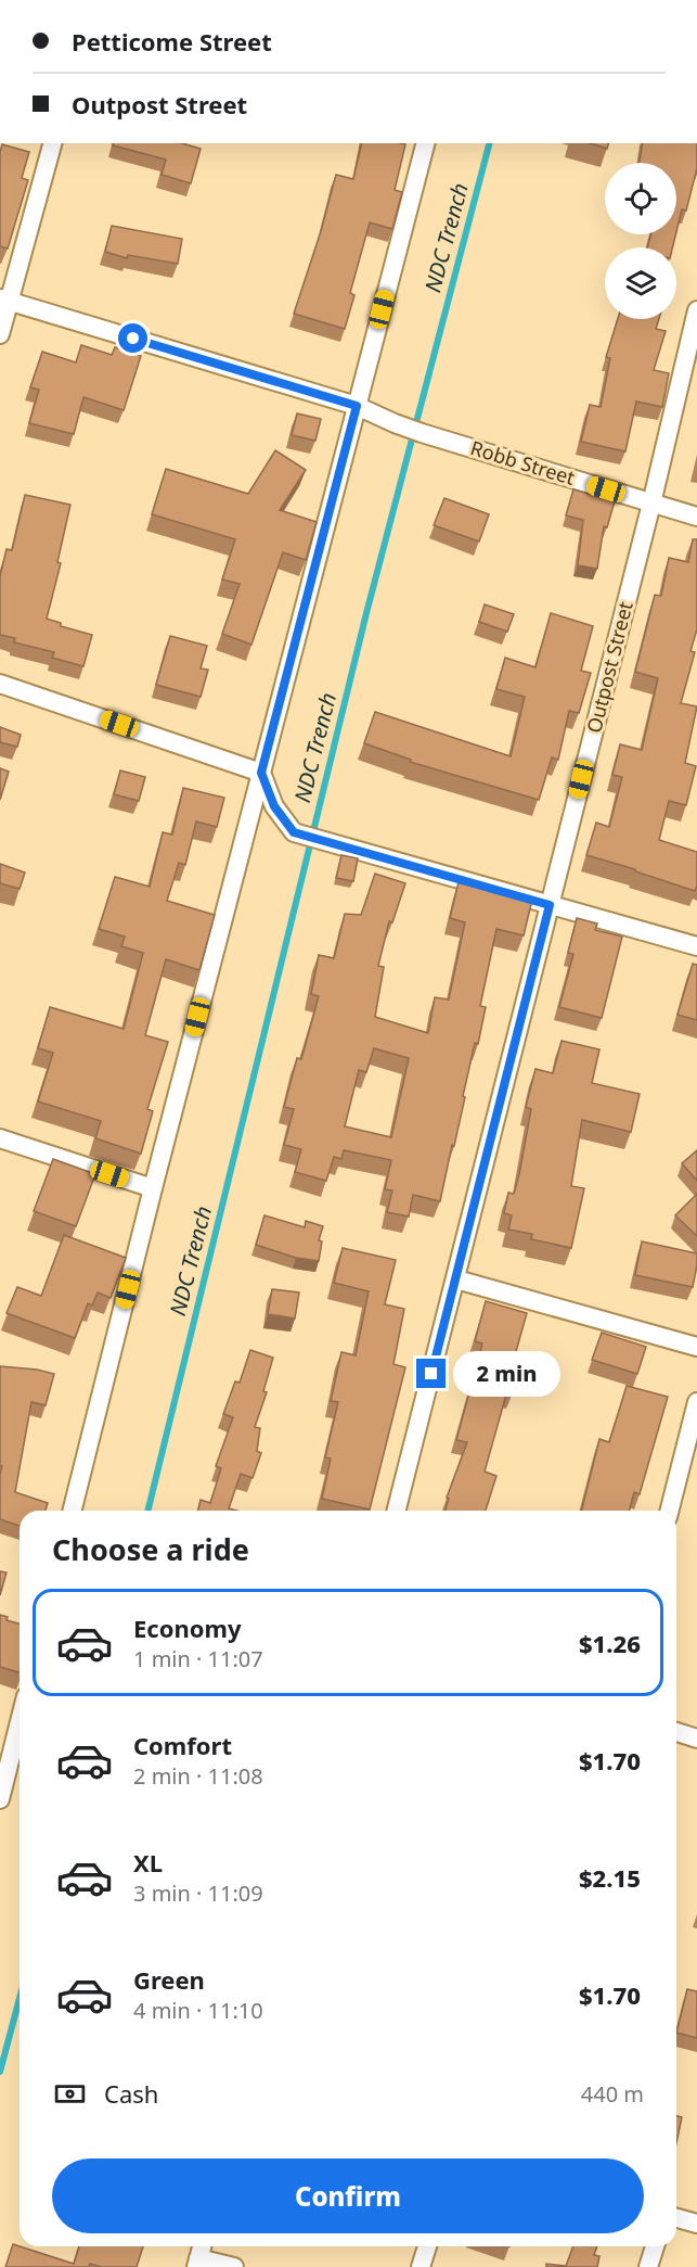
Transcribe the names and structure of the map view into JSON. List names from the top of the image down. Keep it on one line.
{"streets":{"street":["Robb Street","Outpost Street"]},"crossings":[["Robb Street","Outpost Street"]],"water":["NDC Trench"],"page":{"banner":["Petticome Street","Outpost Street"],"bubble":"2 min","heading":"Choose a ride","list":[{"name":"Economy","note":"1 min · 11:07","value":"$1.26"},{"name":"Comfort","note":"2 min · 11:08","value":"$1.70"},{"name":"XL","note":"3 min · 11:09","value":"$2.15"},{"name":"Green","note":"4 min · 11:10","value":"$1.70"}],"pay":["Cash","440 m"],"buttons":"Confirm"}}
